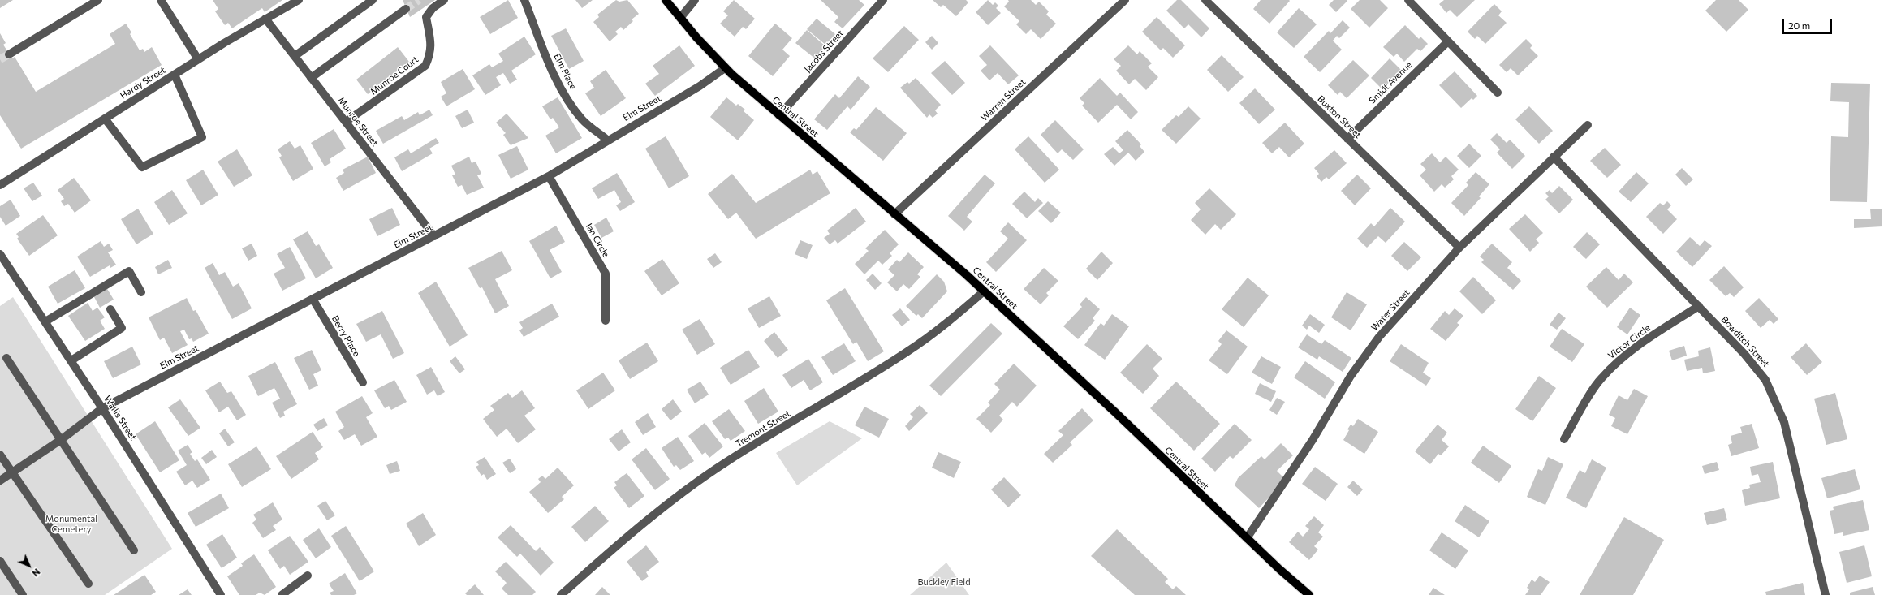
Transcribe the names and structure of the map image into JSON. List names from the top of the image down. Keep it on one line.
{"streets":{"main road":["Central Street"],"street":["Jacobs Street","Elm Place","Munroe Court","Hardy Street","Smidt Avenue","Warren Street","Elm Street","Buxton Street","Munroe Street","Ian Circle","Water Street","Berry Place","Victor Circle","Bowditch Street","Wallis Street","Tremont Street"]},"crossings":[["Jacobs Street","Central Street"],["Elm Place","Elm Street"],["Munroe Court","Munroe Street"],["Hardy Street","Munroe Street"],["Smidt Avenue","Buxton Street"],["Warren Street","Central Street"],["Elm Street","Central Street"],["Elm Street","Munroe Street"],["Elm Street","Ian Circle"],["Elm Street","Berry Place"],["Elm Street","Wallis Street"],["Central Street","Water Street"],["Central Street","Tremont Street"],["Buxton Street","Water Street"],["Water Street","Bowditch Street"],["Victor Circle","Bowditch Street"]],"parks":["Monumental Cemetery","Buckley Field"],"scale_bar":"20 m","north":"bottom right"}
